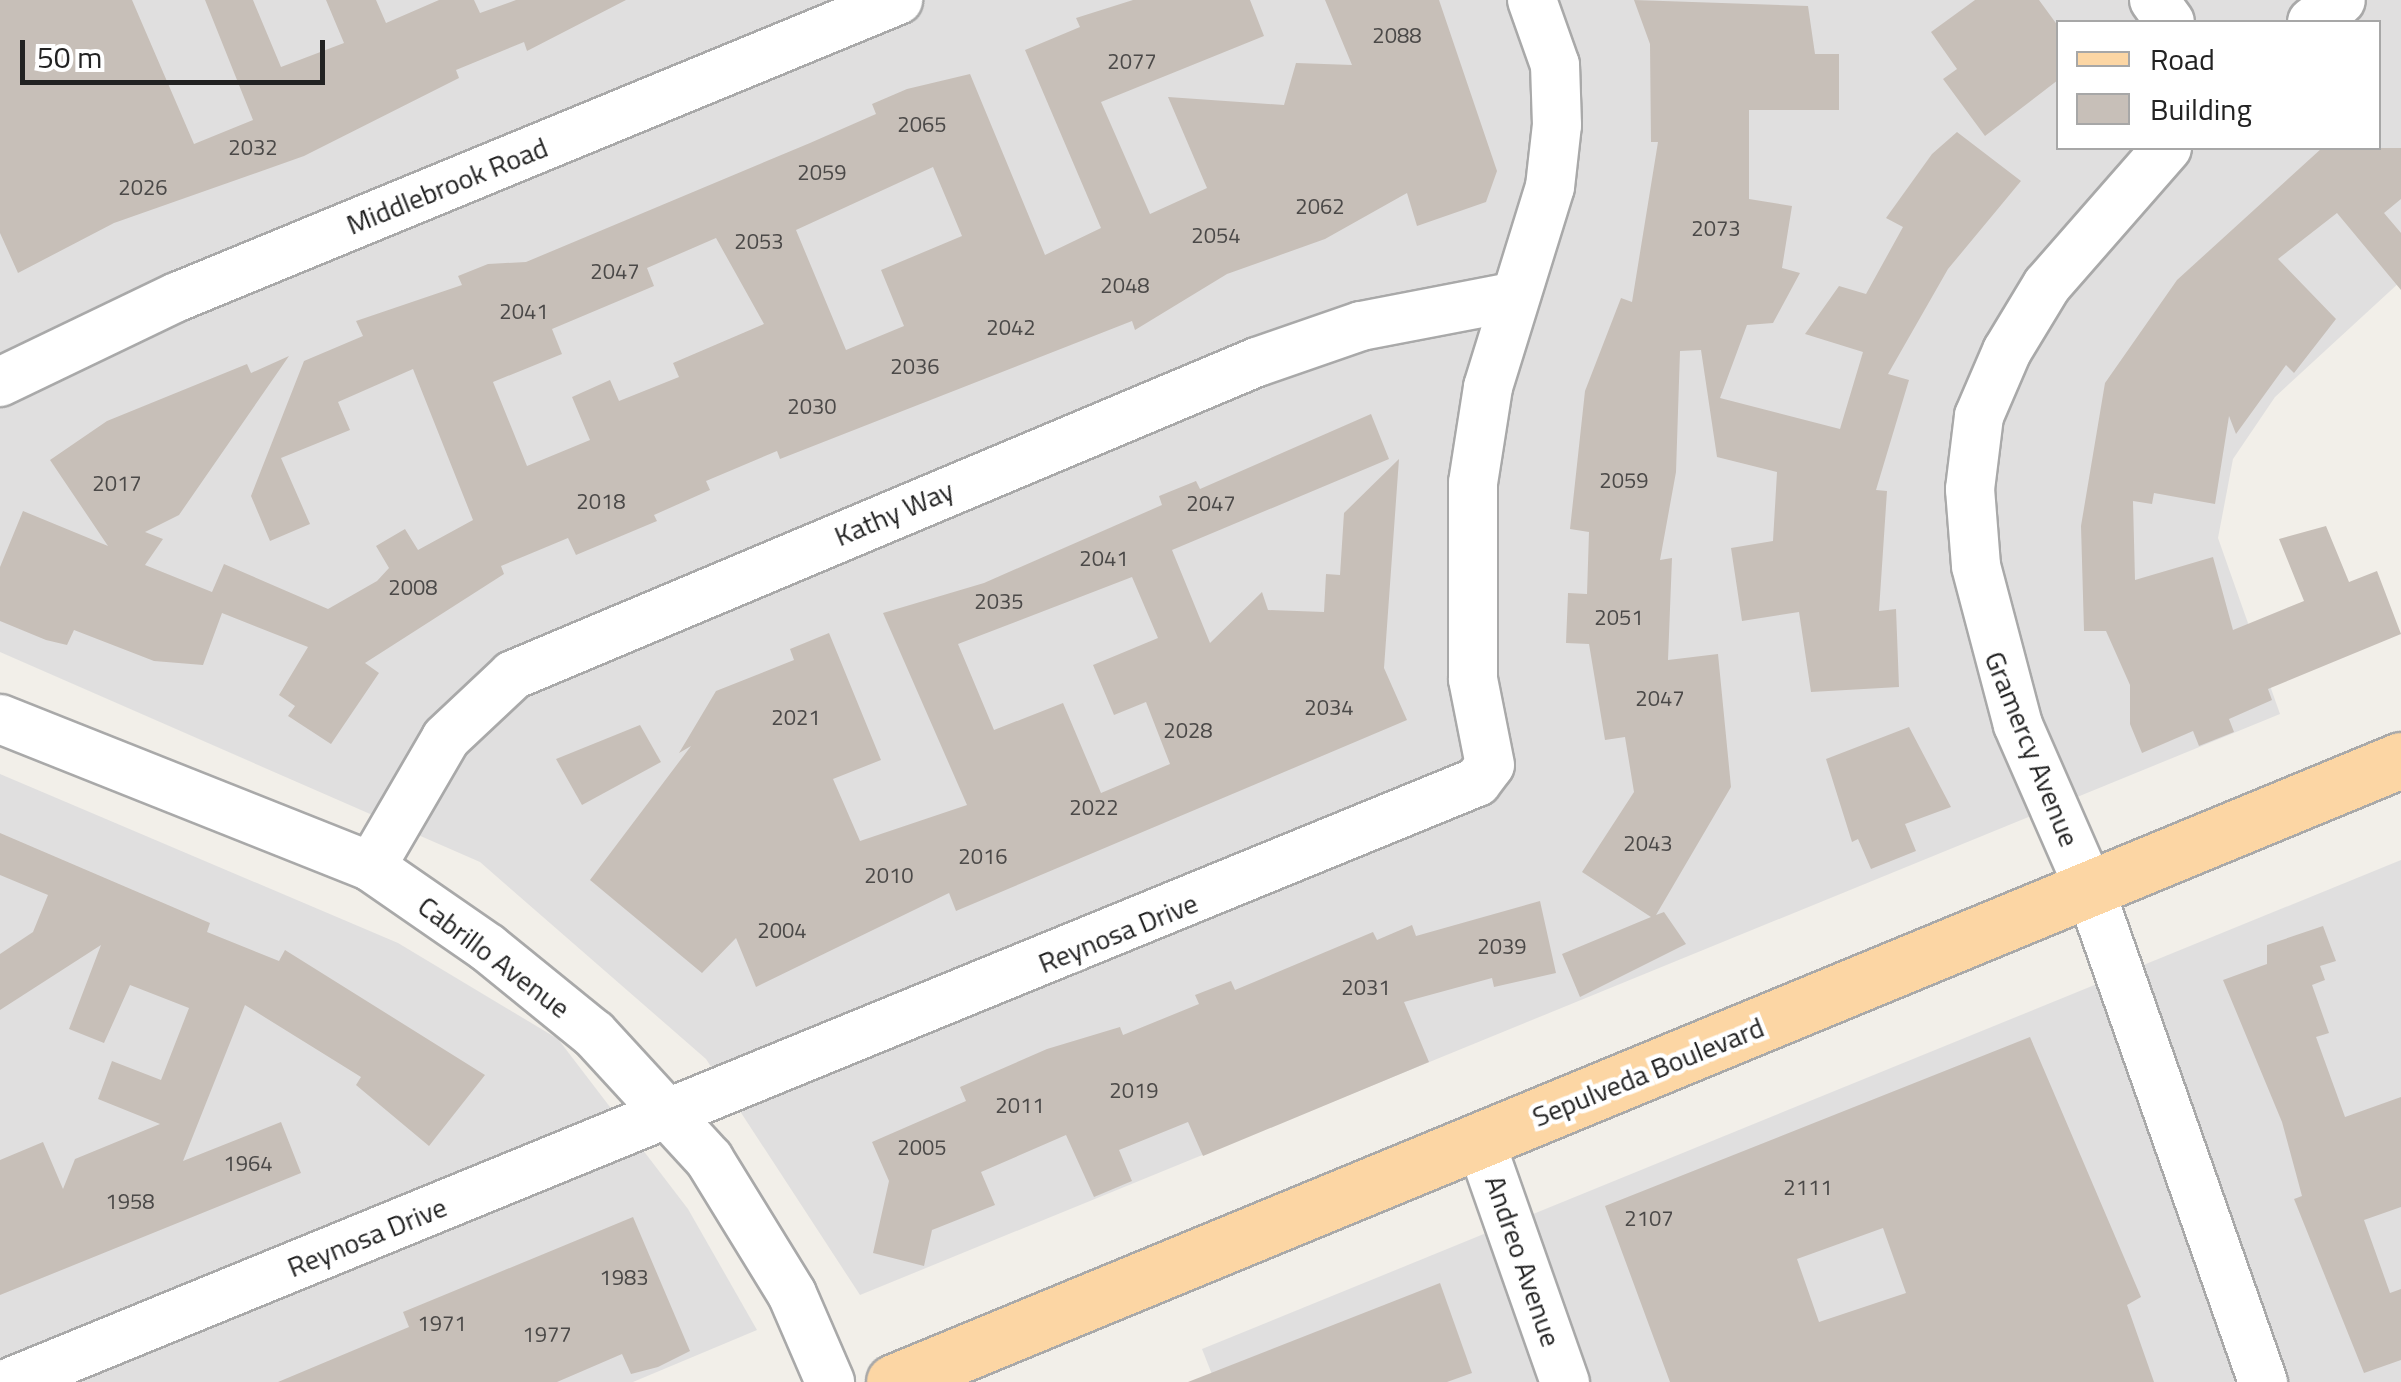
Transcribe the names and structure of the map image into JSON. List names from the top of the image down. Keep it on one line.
{"streets":{"main road":["Sepulveda Boulevard"],"street":["Middlebrook Road","Kathy Way","Gramercy Avenue","Reynosa Drive","Cabrillo Avenue","Andreo Avenue"]},"crossings":[["Kathy Way","Reynosa Drive"],["Kathy Way","Cabrillo Avenue"],["Gramercy Avenue","Sepulveda Boulevard"],["Reynosa Drive","Cabrillo Avenue"],["Sepulveda Boulevard","Andreo Avenue"]],"house_numbers":["2088","2077","2065","2032","2059","2026","2062","2073","2054","2053","2047","2048","2041","2042","2036","2030","2059","2017","2018","2047","2041","2008","2035","2051","2047","2034","2021","2028","2022","2043","2016","2010","2004","2039","2031","2019","2011","2005","1964","2111","1958","2107","1983","1971","1977"],"legend":["Road","Building"],"scale_bar":"50 m"}
